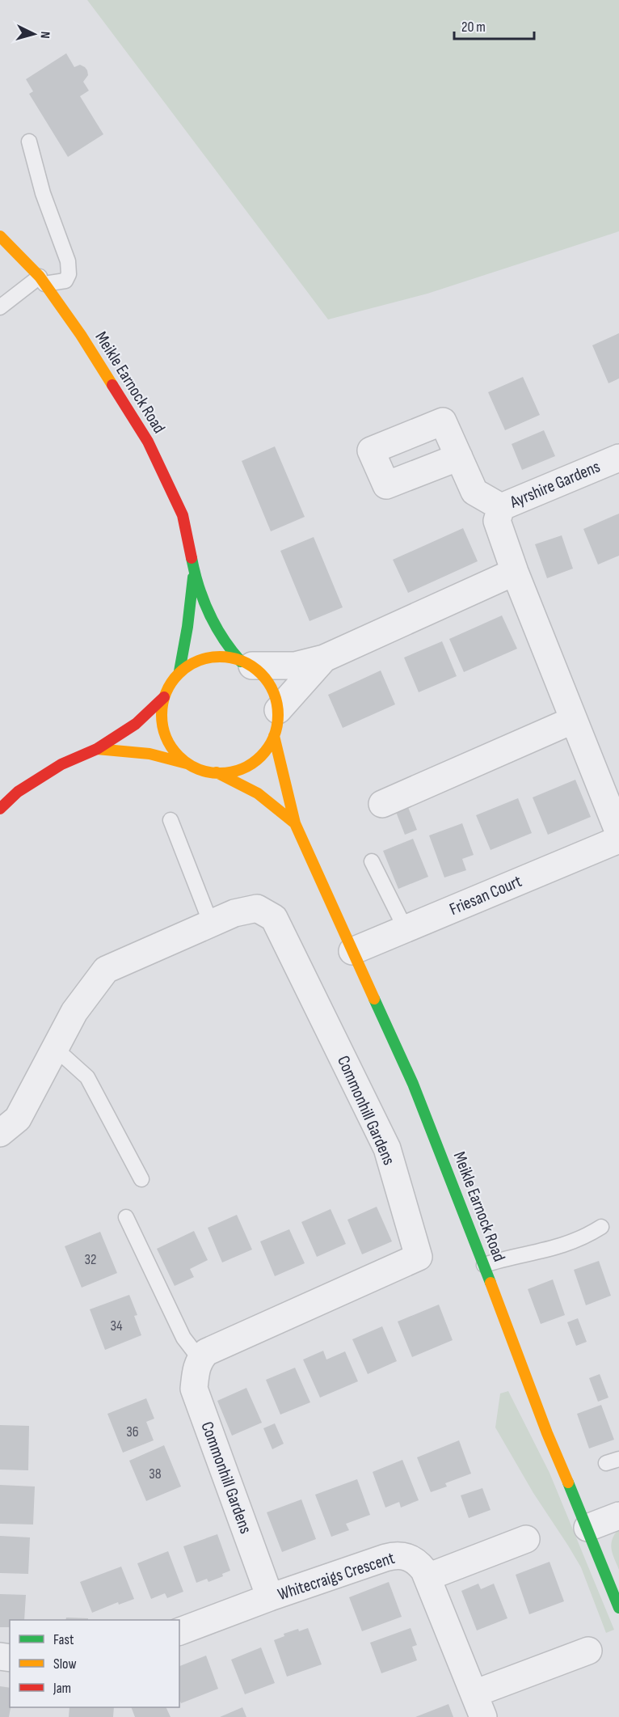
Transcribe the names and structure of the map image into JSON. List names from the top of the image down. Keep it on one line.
{"streets":{"street":["Meikle Earnock Road","Ayrshire Gardens","Friesan Court","Commonhill Gardens","Whitecraigs Crescent"]},"crossings":[["Meikle Earnock Road","Friesan Court"],["Commonhill Gardens","Whitecraigs Crescent"]],"house_numbers":["32","34","36","38"],"legend":["Fast","Slow","Jam"],"scale_bar":"20 m","north":"right"}
